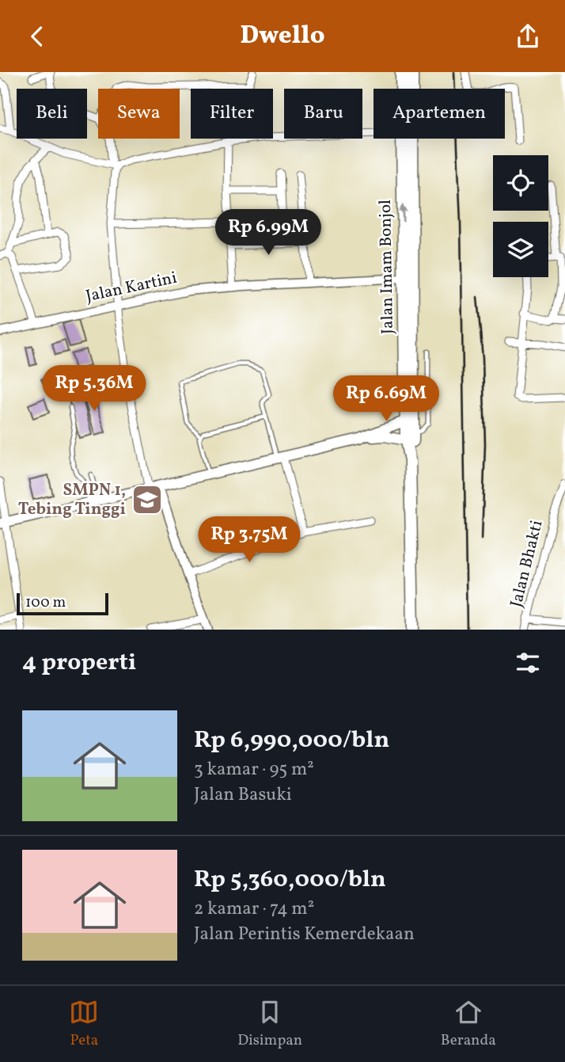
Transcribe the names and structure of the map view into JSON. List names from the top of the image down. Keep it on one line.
{"streets":{"highway":["Jalan Imam Bonjol"],"street":["Jalan Kartini","Jalan Bhakti"]},"crossings":[["Jalan Imam Bonjol","Jalan Kartini"]],"places":{"school or university":["SMPN 1, Tebing Tinggi"]},"scale_bar":"100 m","page":{"header":"Dwello","chip":["Beli","Sewa","Filter","Baru","Apartemen"],"price":["Rp 6.99M","Rp 5.36M","Rp 6.69M","Rp 3.75M"],"scale":"100 m","heading":"4 properti","list":[{"name":"Rp 6,990,000/bln","note":"3 kamar · 95 m² · Jalan Basuki"},{"name":"Rp 5,360,000/bln","note":"2 kamar · 74 m² · Jalan Perintis Kemerdekaan"}],"tabs":["Peta","Disimpan","Beranda"]}}
